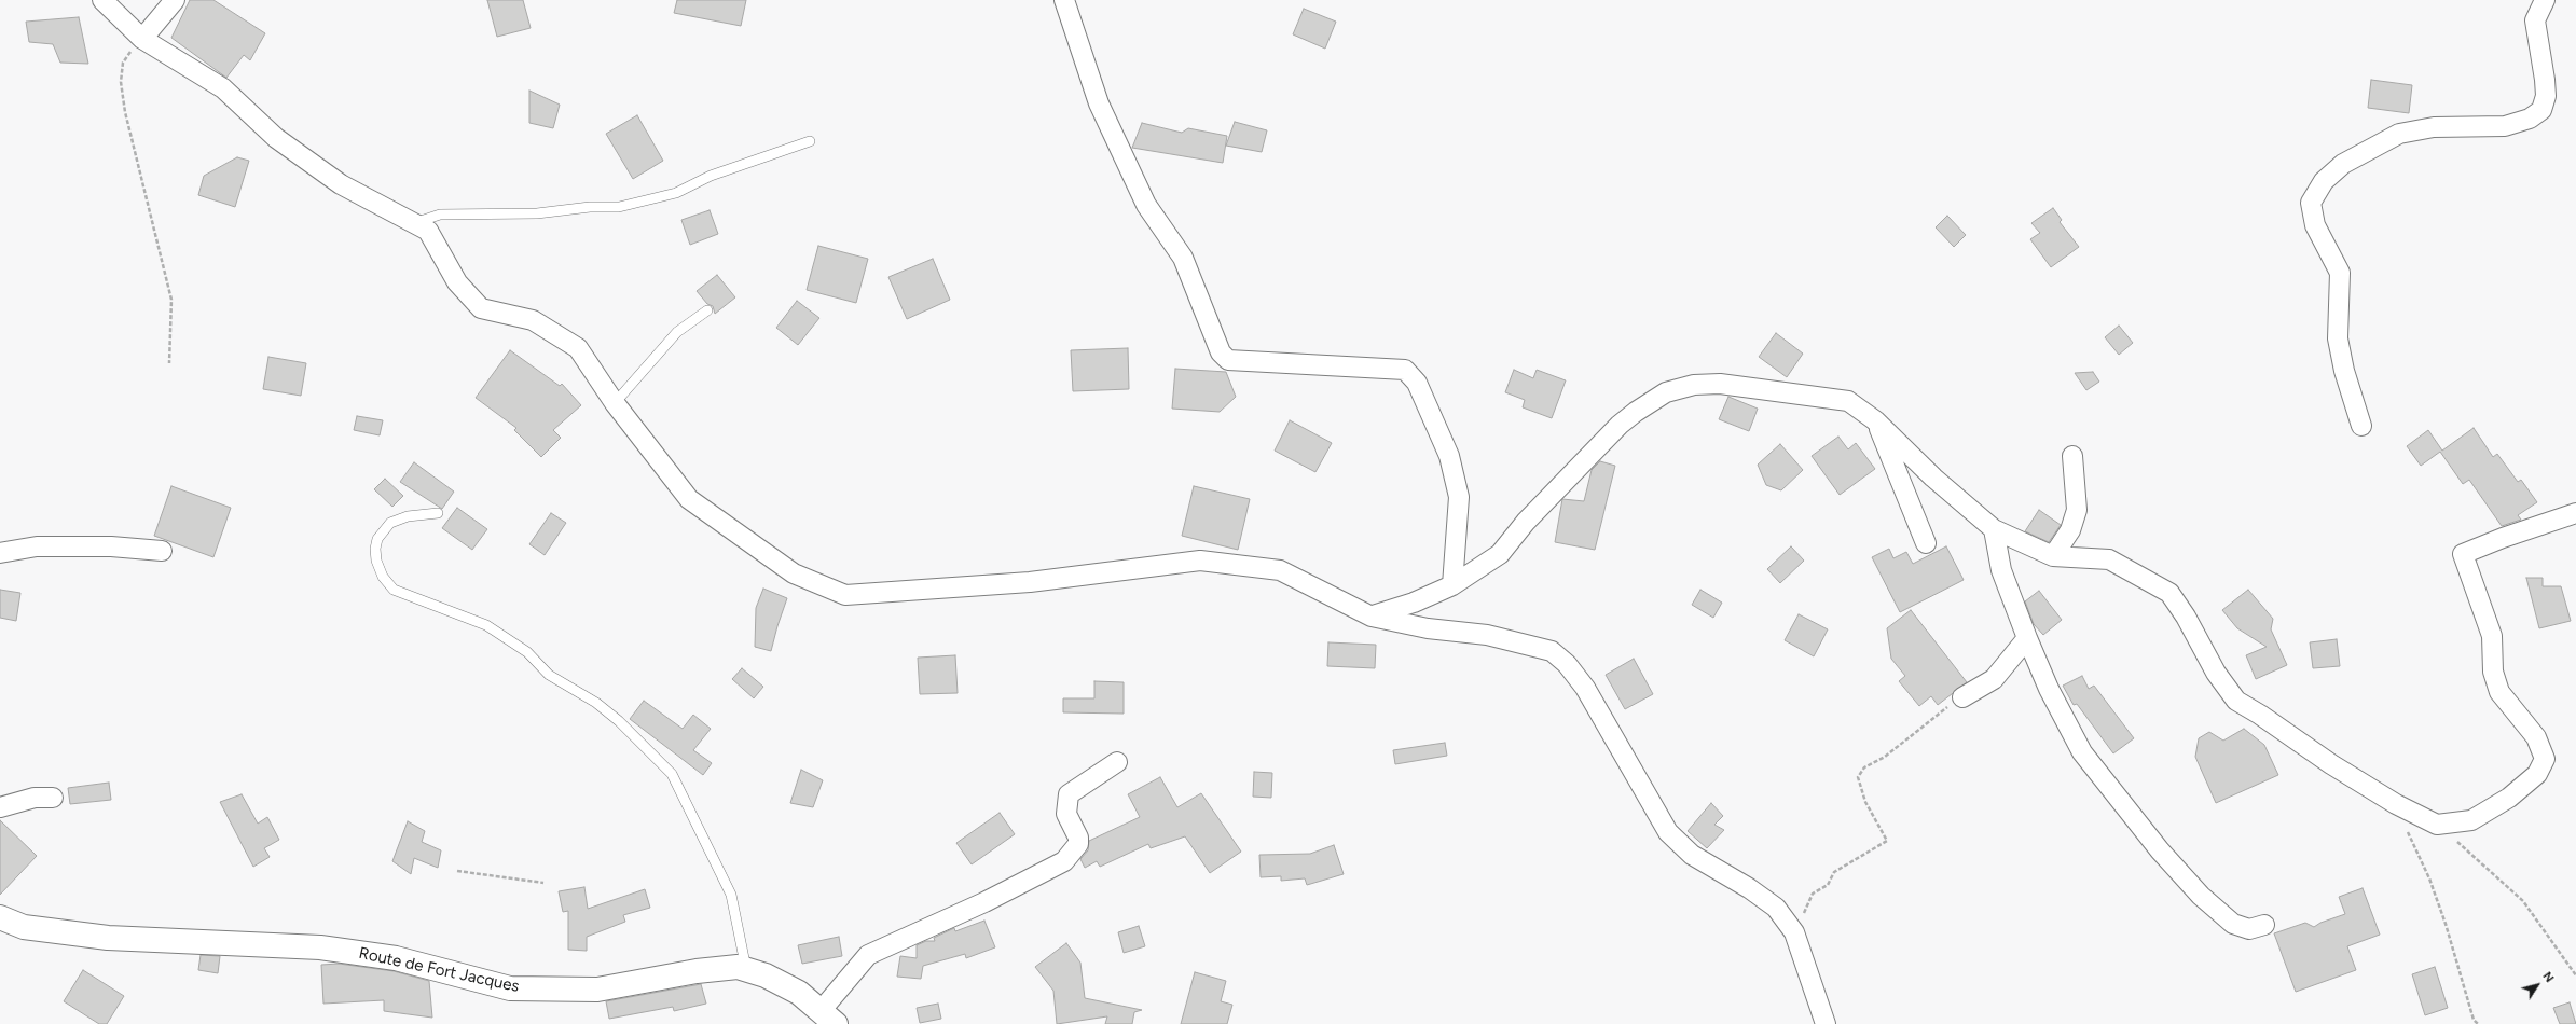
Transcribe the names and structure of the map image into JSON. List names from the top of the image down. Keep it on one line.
{"streets":{"street":["Route de Fort Jacques"]},"north":"top right"}
